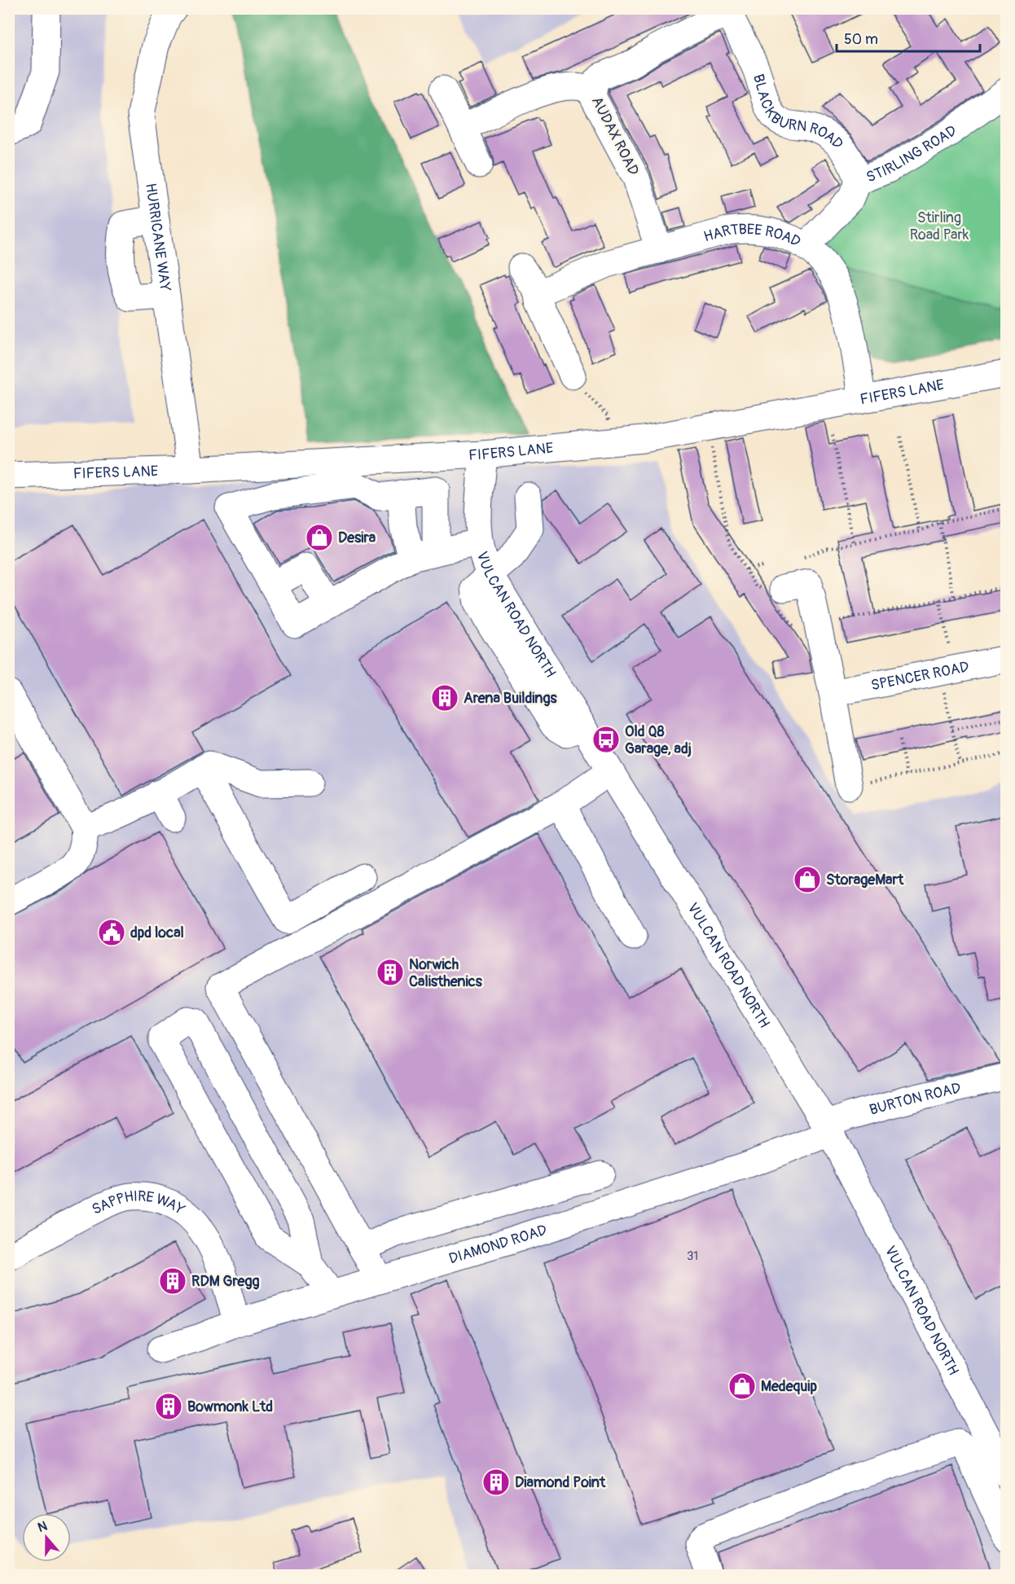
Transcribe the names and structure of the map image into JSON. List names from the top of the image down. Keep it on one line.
{"streets":{"street":["BLACKBURN ROAD","AUDAX ROAD","STIRLING ROAD","HURRICANE WAY","HARTBEE ROAD","FIFERS LANE","VULCAN ROAD NORTH","SPENCER ROAD","BURTON ROAD","SAPPHIRE WAY","DIAMOND ROAD"]},"crossings":[["BLACKBURN ROAD","AUDAX ROAD"],["BLACKBURN ROAD","STIRLING ROAD"],["AUDAX ROAD","HARTBEE ROAD"],["STIRLING ROAD","HARTBEE ROAD"],["HURRICANE WAY","FIFERS LANE"],["HARTBEE ROAD","FIFERS LANE"],["FIFERS LANE","VULCAN ROAD NORTH"],["VULCAN ROAD NORTH","BURTON ROAD"],["VULCAN ROAD NORTH","DIAMOND ROAD"],["BURTON ROAD","DIAMOND ROAD"],["SAPPHIRE WAY","DIAMOND ROAD"]],"parks":["Stirling Road Park"],"places":{"shop":["Desira","StorageMart","Medequip"],"building":["Arena Buildings","Norwich Calisthenics","RDM Gregg","Bowmonk Ltd","Diamond Point"],"bus stop":["Old Q8 Garage, adj"],"public building":["dpd local"]},"house_numbers":["31"],"scale_bar":"50 m","north":"top"}
